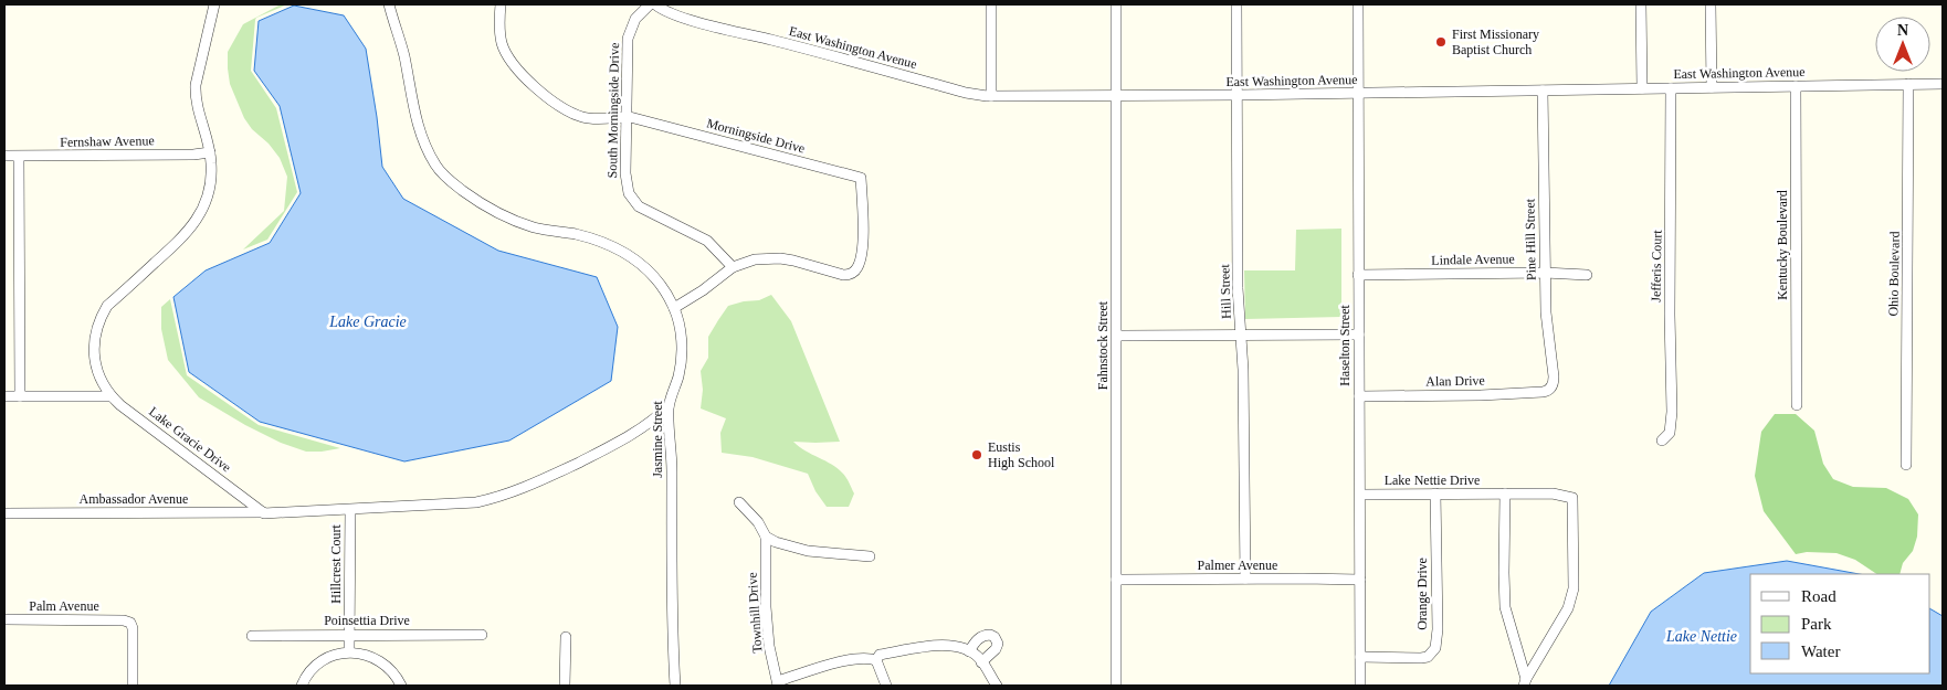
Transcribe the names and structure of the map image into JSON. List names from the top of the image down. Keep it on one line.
{"streets":{"street":["East Washington Avenue","South Morningside Drive","Morningside Drive","Fernshaw Avenue","Pine Hill Street","Kentucky Boulevard","Lindale Avenue","Jefferis Court","Ohio Boulevard","Hill Street","Fahnstock Street","Haselton Street","Alan Drive","Lake Gracie Drive","Jasmine Street","Lake Nettie Drive","Ambassador Avenue","Hillcrest Court","Palmer Avenue","Orange Drive","Palm Avenue","Townhill Drive","Poinsettia Drive"]},"crossings":[["East Washington Avenue","Pine Hill Street"],["East Washington Avenue","Kentucky Boulevard"],["East Washington Avenue","Jefferis Court"],["East Washington Avenue","Ohio Boulevard"],["East Washington Avenue","Hill Street"],["East Washington Avenue","Fahnstock Street"],["East Washington Avenue","Haselton Street"],["South Morningside Drive","Morningside Drive"],["Fernshaw Avenue","Lake Gracie Drive"],["Pine Hill Street","Lindale Avenue"],["Pine Hill Street","Alan Drive"],["Lindale Avenue","Haselton Street"],["Hill Street","Palmer Avenue"],["Fahnstock Street","Palmer Avenue"],["Haselton Street","Alan Drive"],["Haselton Street","Lake Nettie Drive"],["Haselton Street","Palmer Avenue"],["Haselton Street","Orange Drive"],["Lake Gracie Drive","Ambassador Avenue"],["Lake Nettie Drive","Orange Drive"],["Hillcrest Court","Poinsettia Drive"]],"water":["Lake Gracie","Lake Nettie"],"places":["First Missionary Baptist Church","Eustis High School"],"legend":["Road","Park","Water"],"north":"top"}
